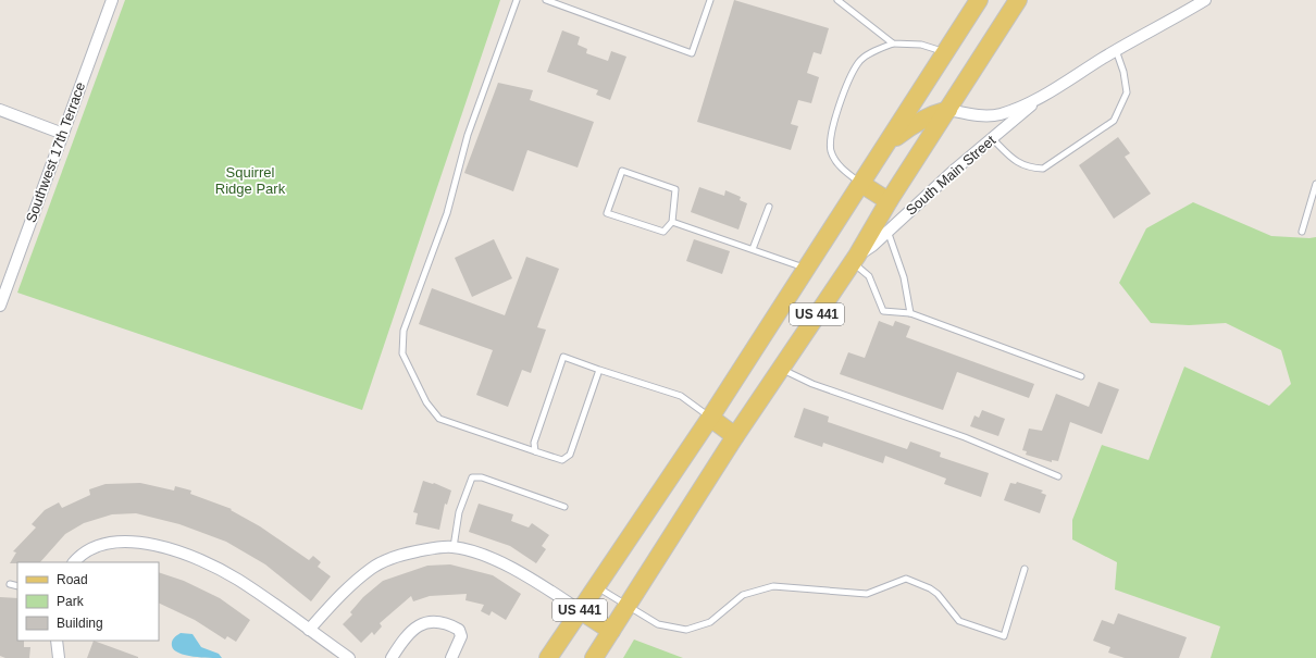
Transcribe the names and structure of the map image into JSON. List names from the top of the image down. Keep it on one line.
{"streets":{"main road":["US 441"],"street":["Southwest 17th Terrace","South Main Street"]},"crossings":[["South Main Street","US 441"]],"parks":["Squirrel Ridge Park"],"legend":["Road","Park","Building"]}
